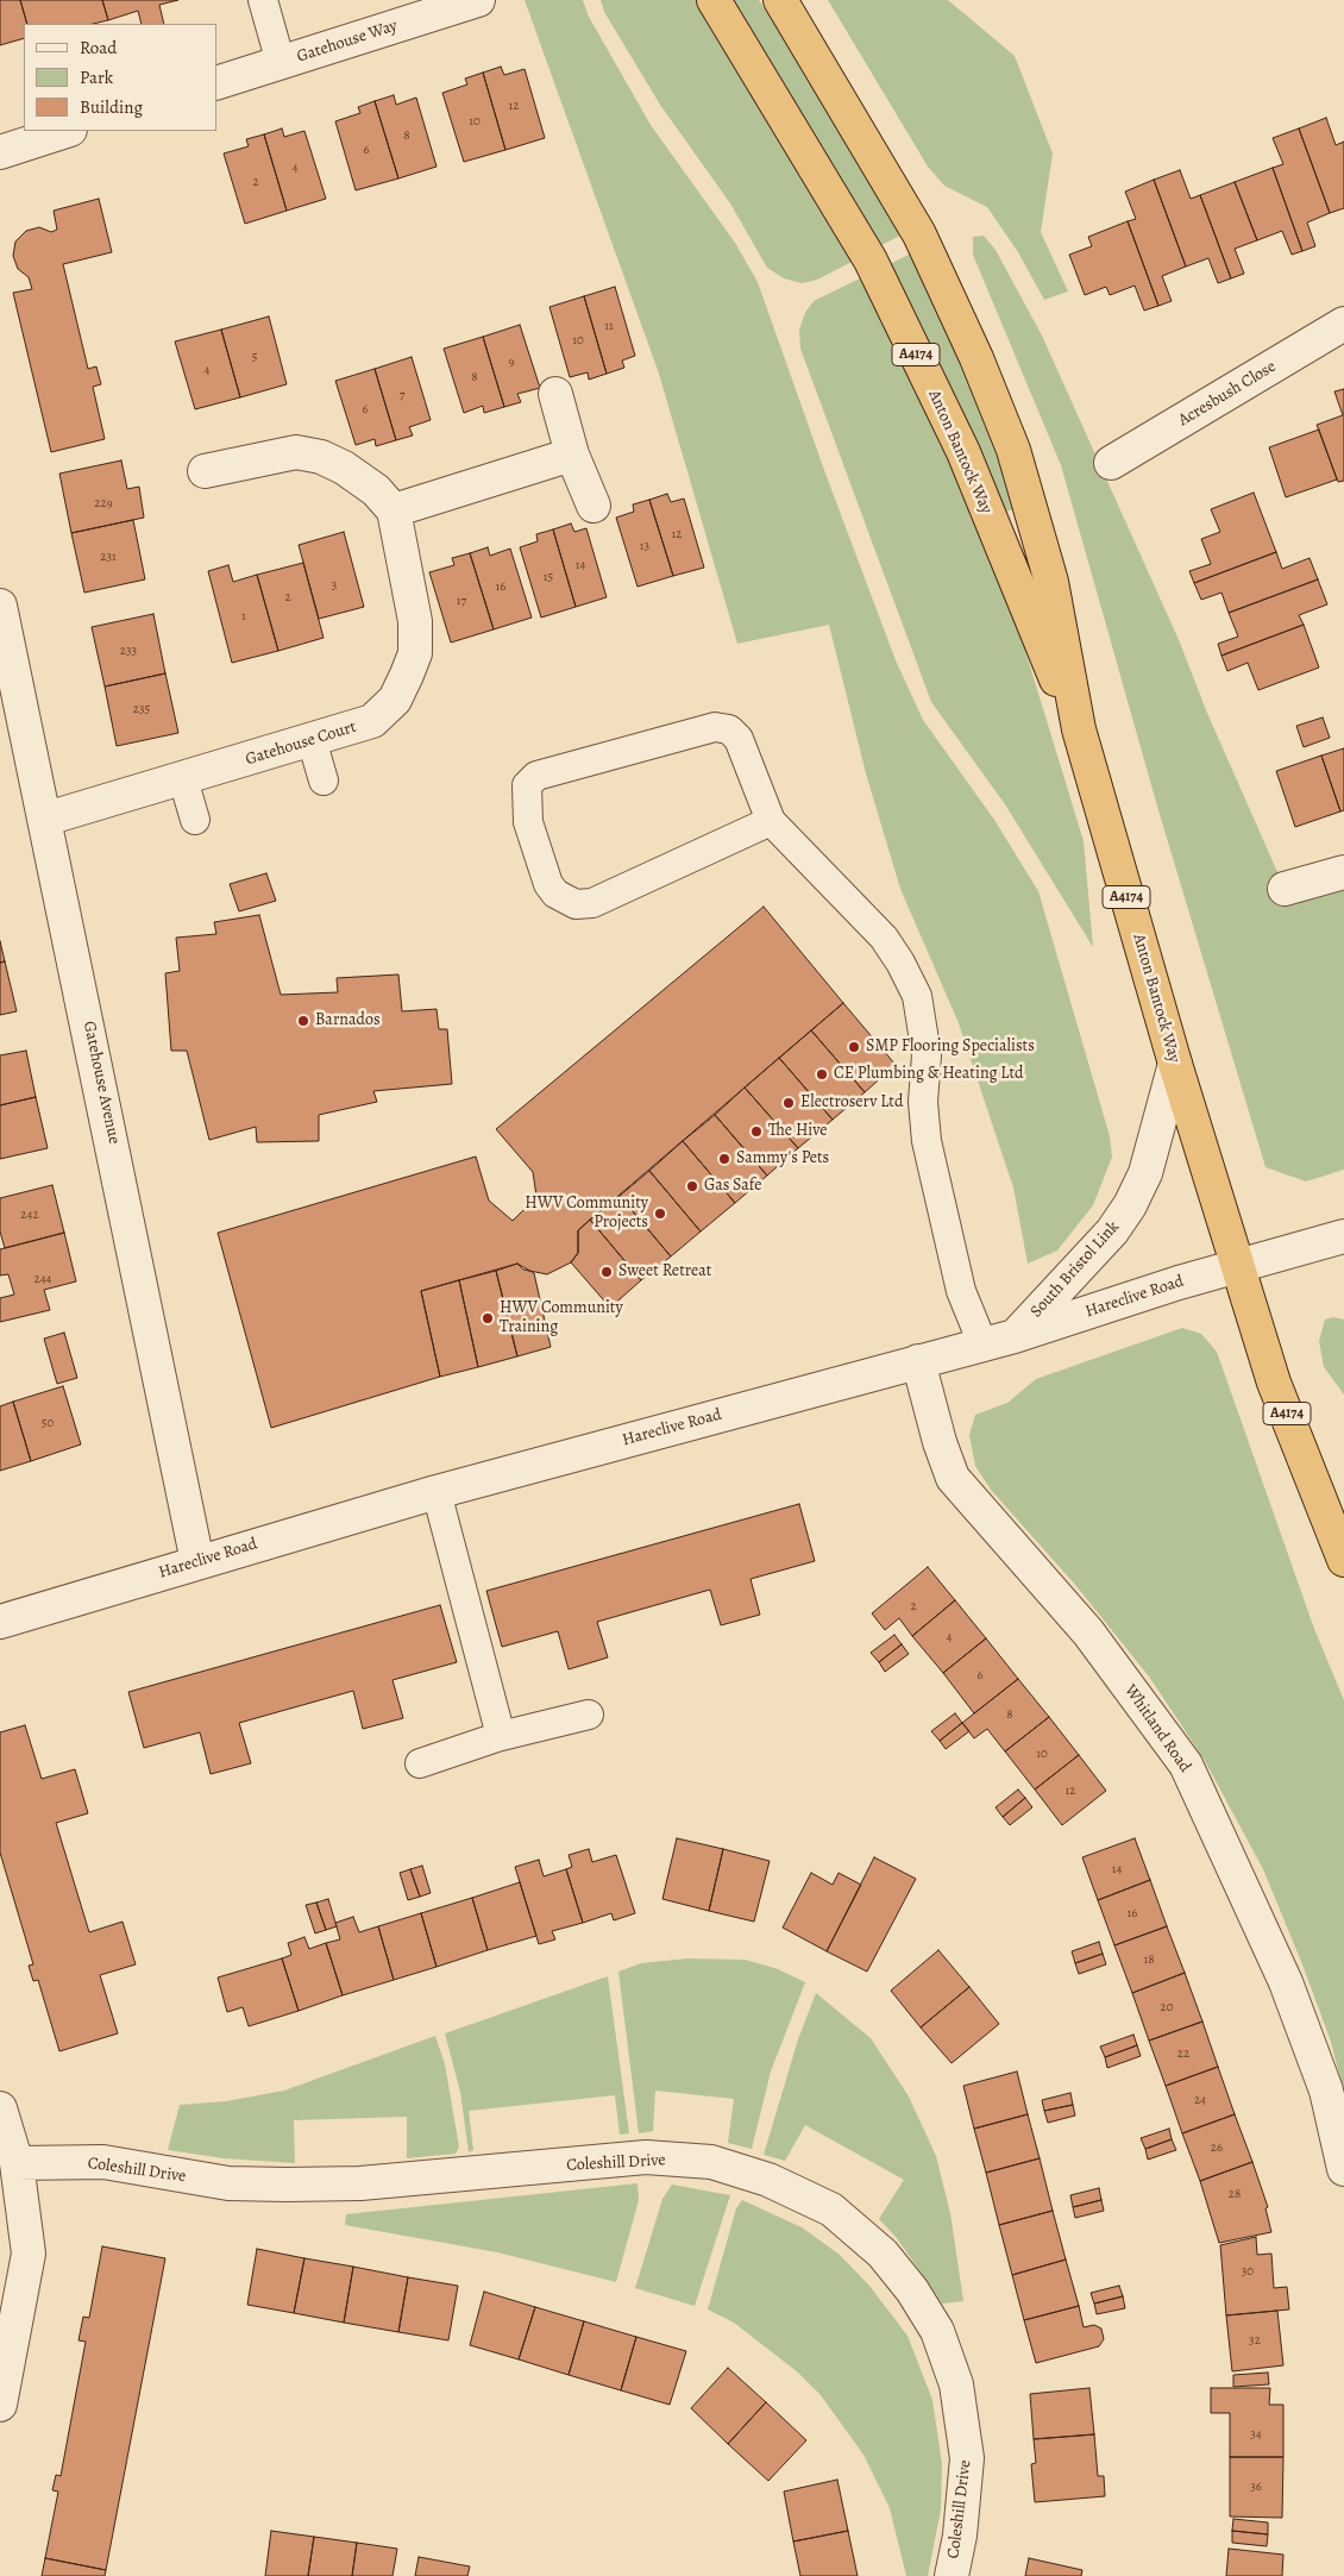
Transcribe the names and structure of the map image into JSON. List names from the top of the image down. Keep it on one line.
{"streets":{"highway":["A4174","Anton Bantock Way"],"street":["Gatehouse Way","Acresbush Close","Gatehouse Court","Gatehouse Avenue","South Bristol Link","Hareclive Road","Whitland Road","Coleshill Drive"]},"crossings":[["A4174","Anton Bantock Way"],["A4174","Hareclive Road"],["Anton Bantock Way","South Bristol Link"],["Anton Bantock Way","Hareclive Road"],["Gatehouse Court","Gatehouse Avenue"],["Gatehouse Avenue","Hareclive Road"],["South Bristol Link","Hareclive Road"],["Hareclive Road","Whitland Road"]],"places":["Barnados","SMP Flooring Specialists","CE Plumbing & Heating Ltd","Electroserv Ltd","The Hive","Sammy's Pets","Gas Safe","HWV Community Projects","Sweet Retreat","HWV Community Training"],"house_numbers":["12","10","8","6","4","2","11","10","5","9","4","8","7","6","229","12","13","231","14","15","3","16","2","17","1","233","235","242","244","50","2","4","6","8","10","12","14","16","18","20","22","24","26","28","30","32","34","36"],"legend":["Road","Park","Building"]}
